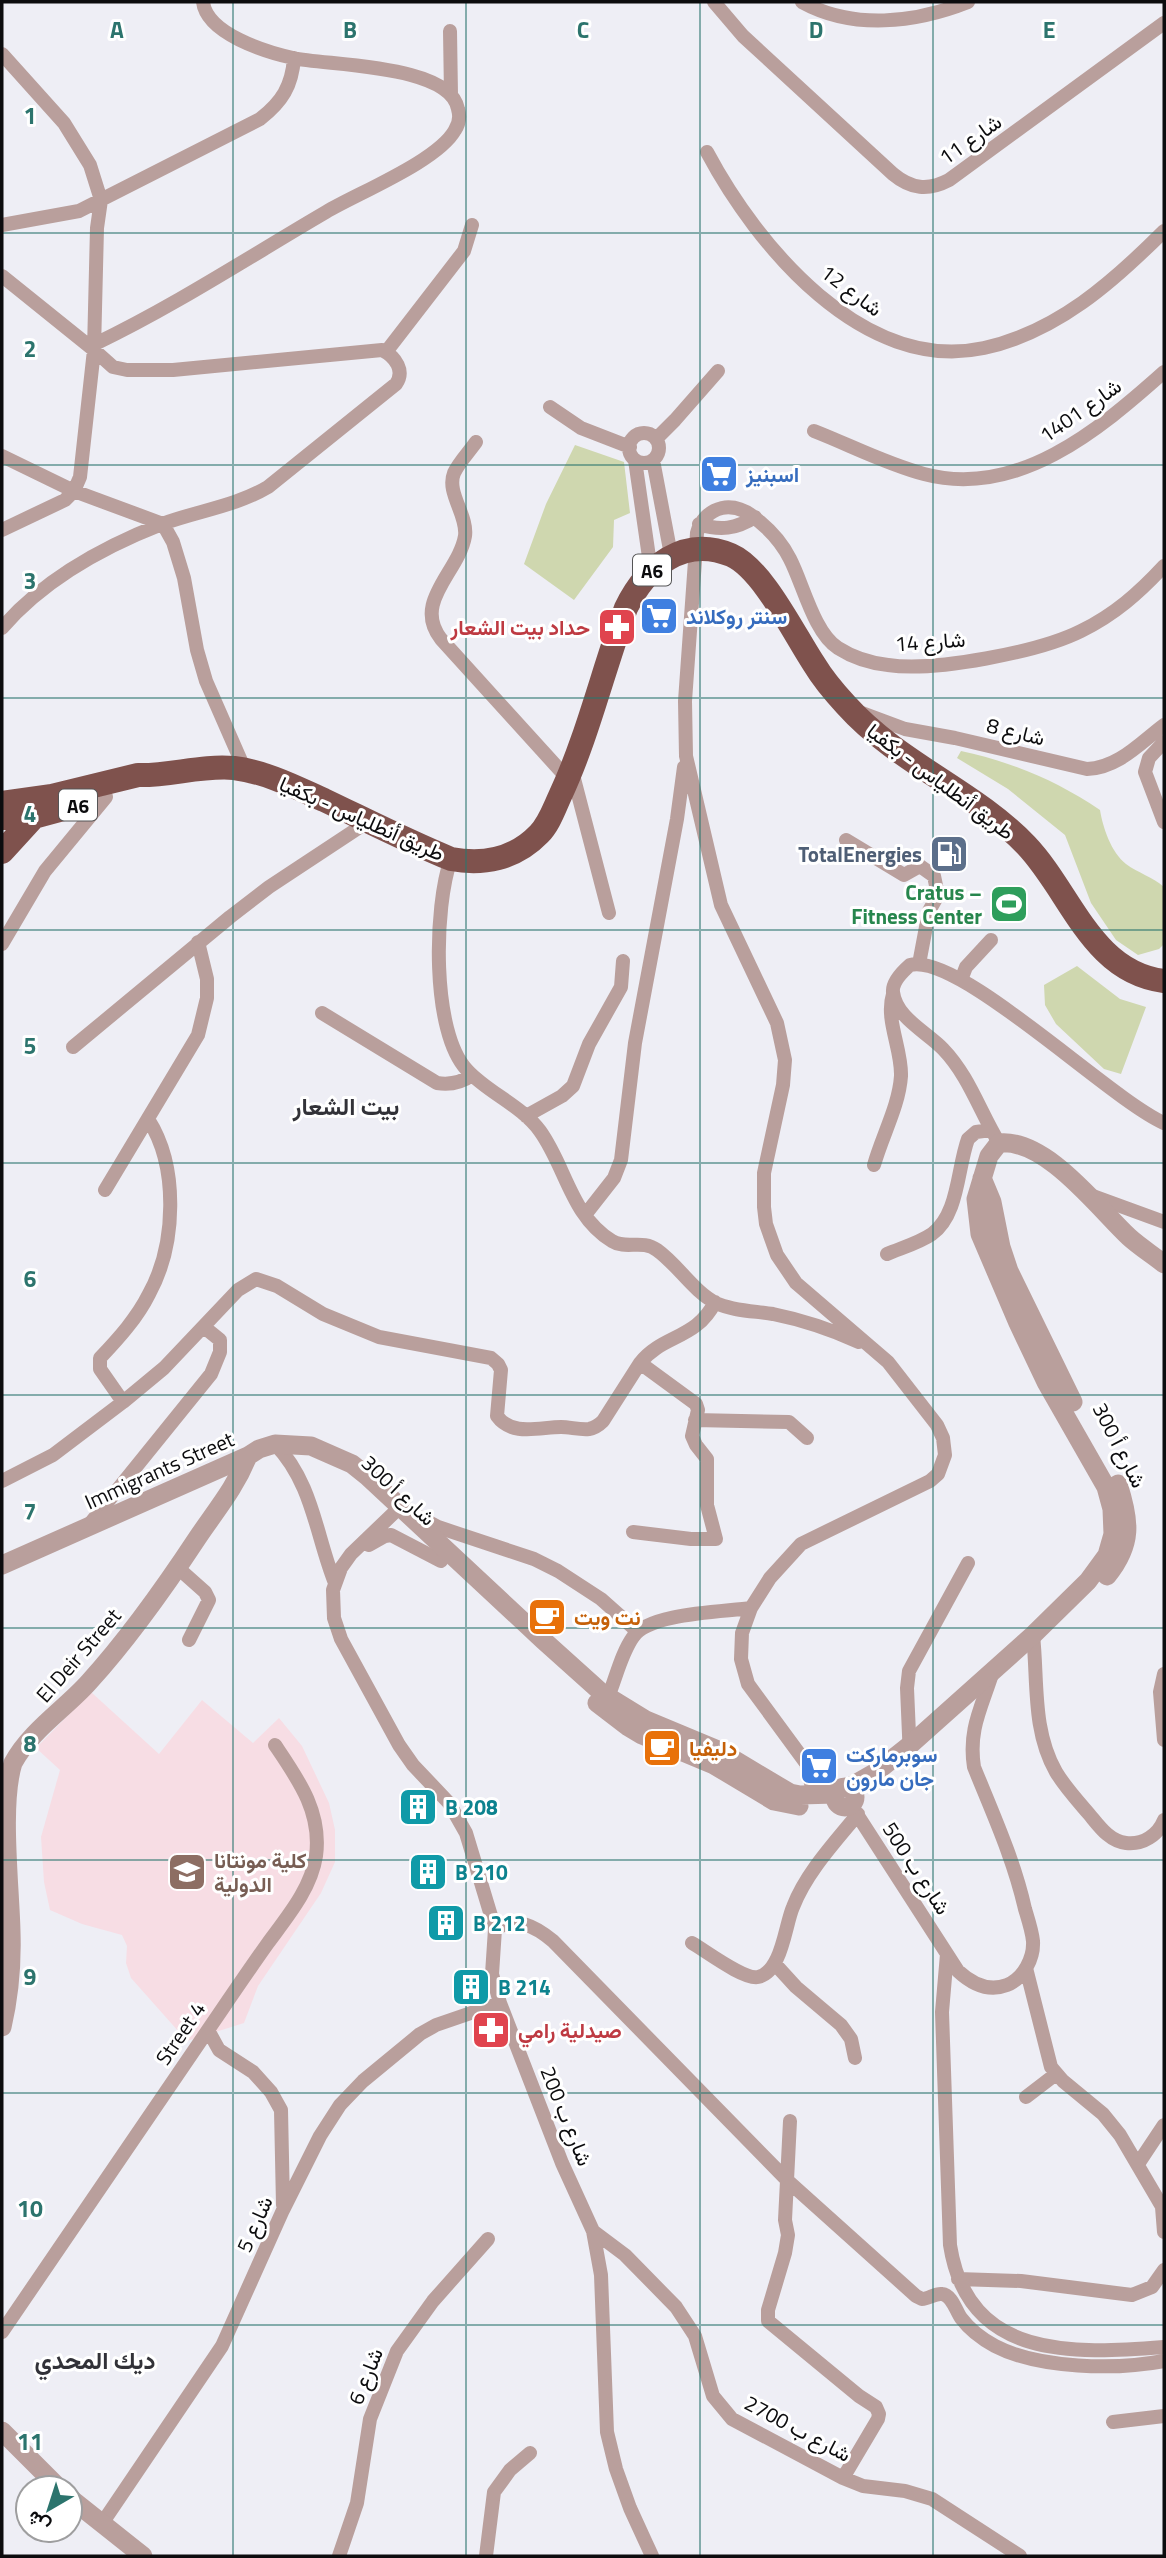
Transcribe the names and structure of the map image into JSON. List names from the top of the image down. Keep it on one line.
{"streets":{"highway":["A6","طريق أنطلياس - بكفيا"],"street":["شارع 11","شارع 12","شارع 1401","شارع 14","شارع 8","شارع أ 300","Immigrants Street","El Deir Street","شارع ب 500","Street 4","شارع ب 200","شارع 5","شارع 6","شارع ب 2700"]},"crossings":[["A6","طريق أنطلياس - بكفيا"],["شارع 8","طريق أنطلياس - بكفيا"],["شارع أ 300","Immigrants Street"],["شارع أ 300","شارع ب 500"],["شارع أ 300","شارع ب 200"],["Immigrants Street","El Deir Street"],["شارع ب 200","شارع 5"],["شارع ب 200","شارع ب 2700"]],"districts":["بيت الشعار","ديك المحدي"],"places":{"supermarket":["اسبنيز","سنتر روكلاند","سوبرماركت جان مارون"],"pharmacy":["حداد بيت الشعار","صيدلية رامي"],"fuel station":["TotalEnergies"],"sports":["Cratus – Fitness Center"],"cafe":["نت ويت","دليفيا"],"building":["B 208","B 210","B 212","B 214"],"school or university":["كلية مونتانا الدولية"]},"north":"bottom left","grid":{"columns":["A","B","C","D","E"],"rows":["1","2","3","4","5","6","7","8","9","10","11"]}}
